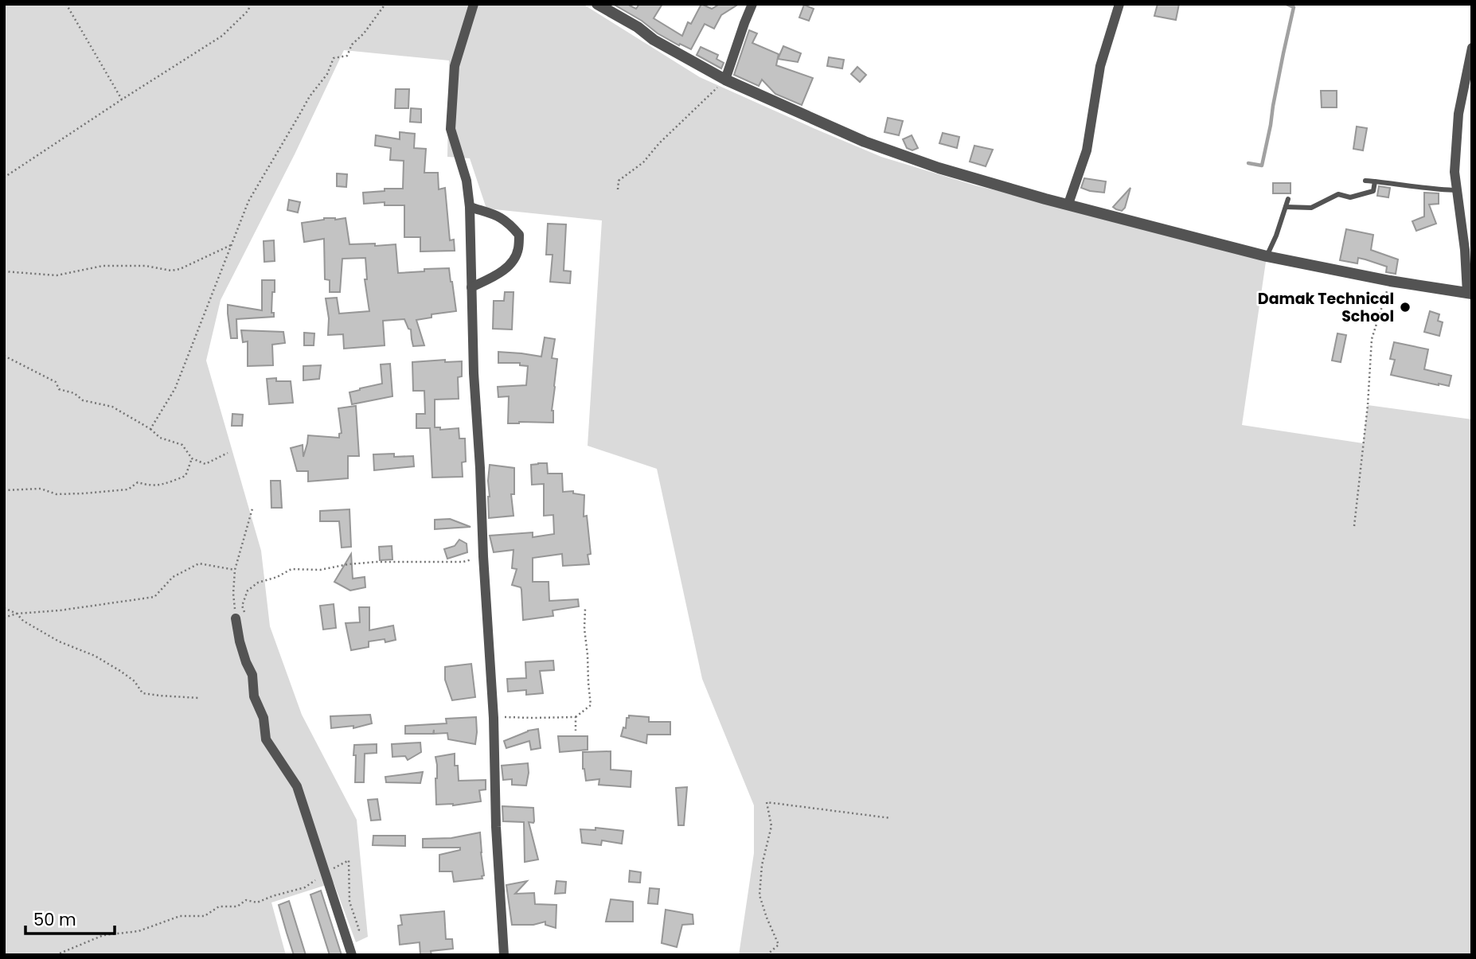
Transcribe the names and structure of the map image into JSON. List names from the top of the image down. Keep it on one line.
{"places":["Damak Technical School"],"scale_bar":"50 m"}
